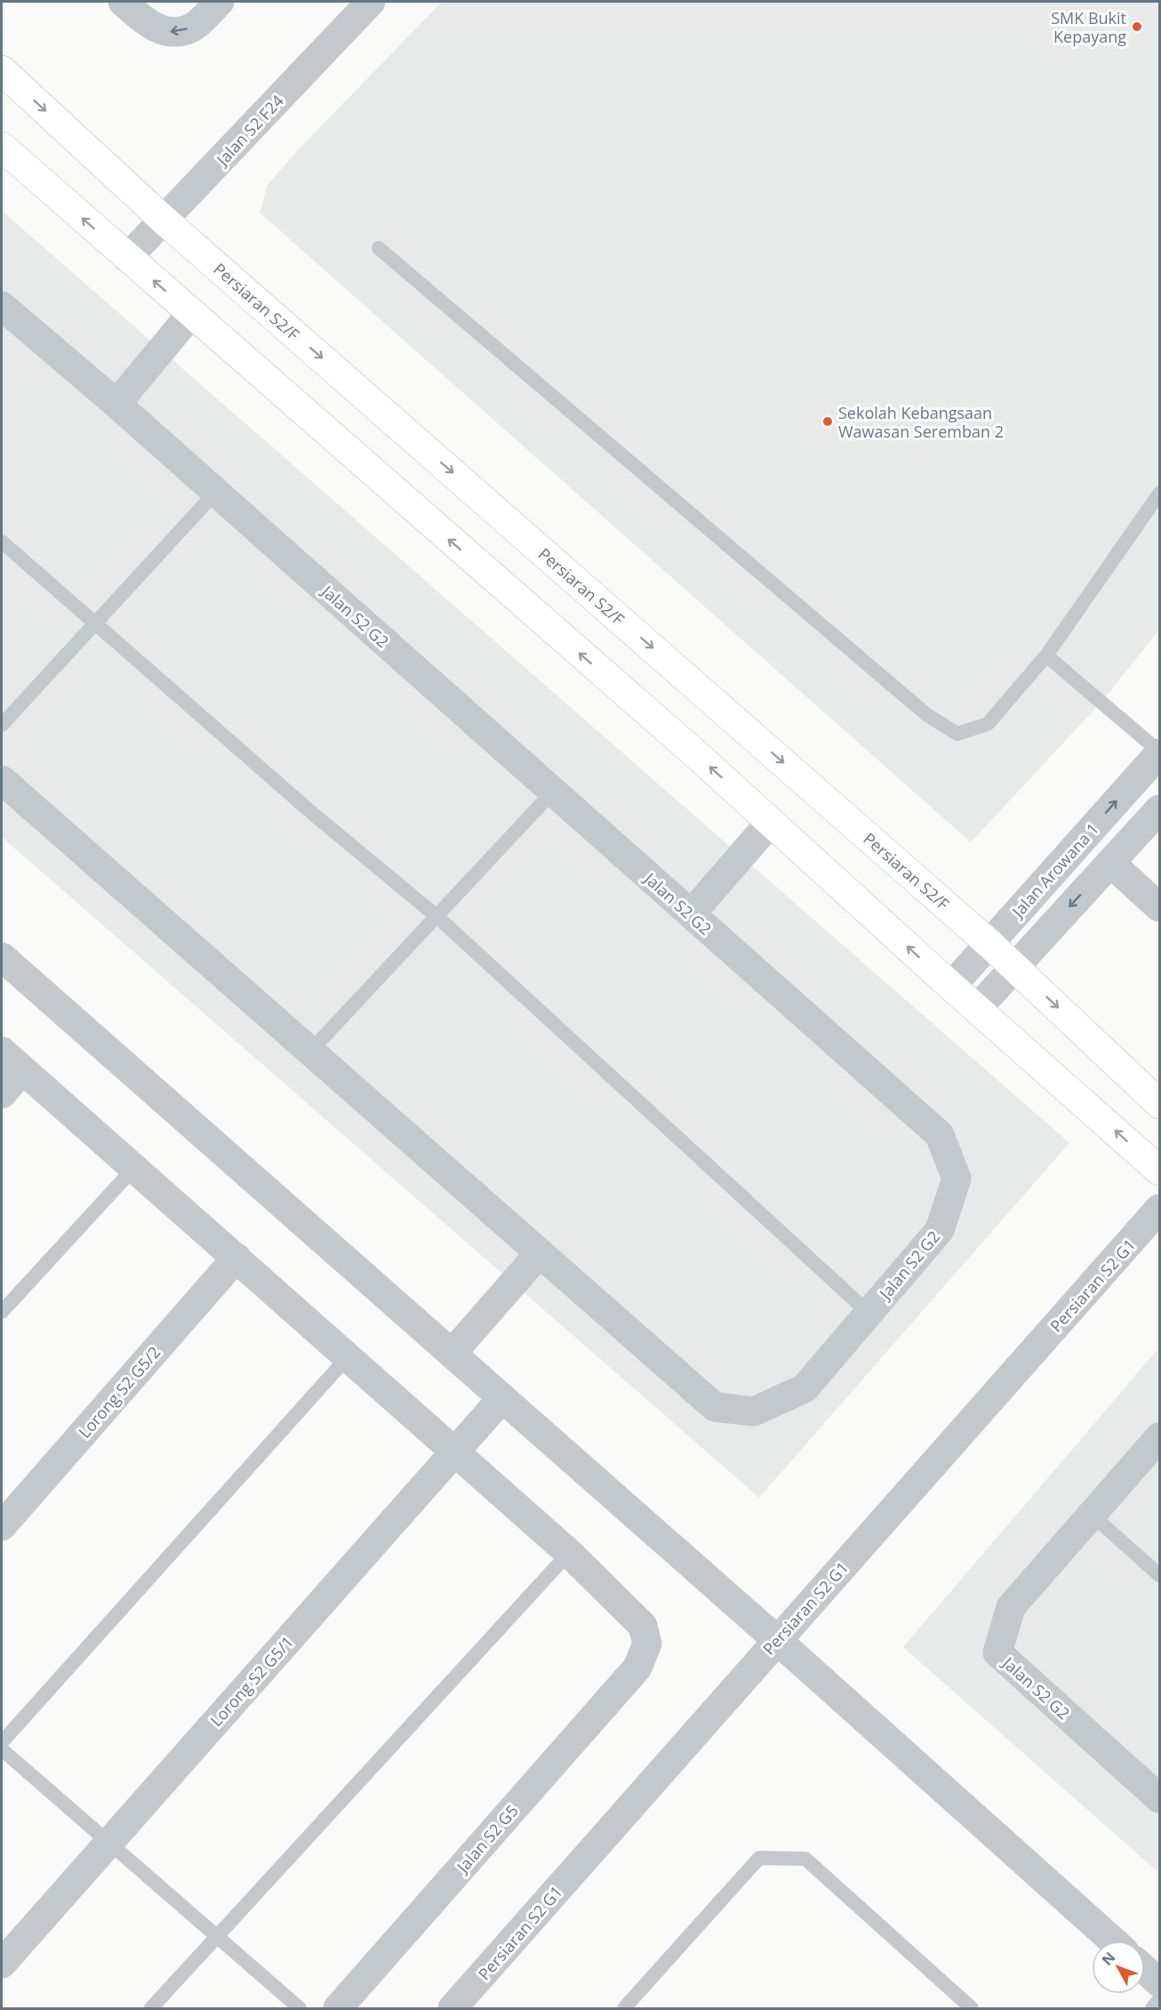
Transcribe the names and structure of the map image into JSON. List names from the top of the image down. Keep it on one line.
{"streets":{"main road":["Persiaran S2/F"],"street":["Jalan S2 F24","Jalan S2 G2","Jalan Arowana 1","Persiaran S2 G1","Lorong S2 G5/2","Lorong S2 G5/1","Jalan S2 G5"]},"crossings":[["Jalan S2 F24","Persiaran S2/F"],["Persiaran S2/F","Jalan Arowana 1"]],"places":["SMK Bukit Kepayang","Sekolah Kebangsaan Wawasan Seremban 2"],"north":"top left"}
